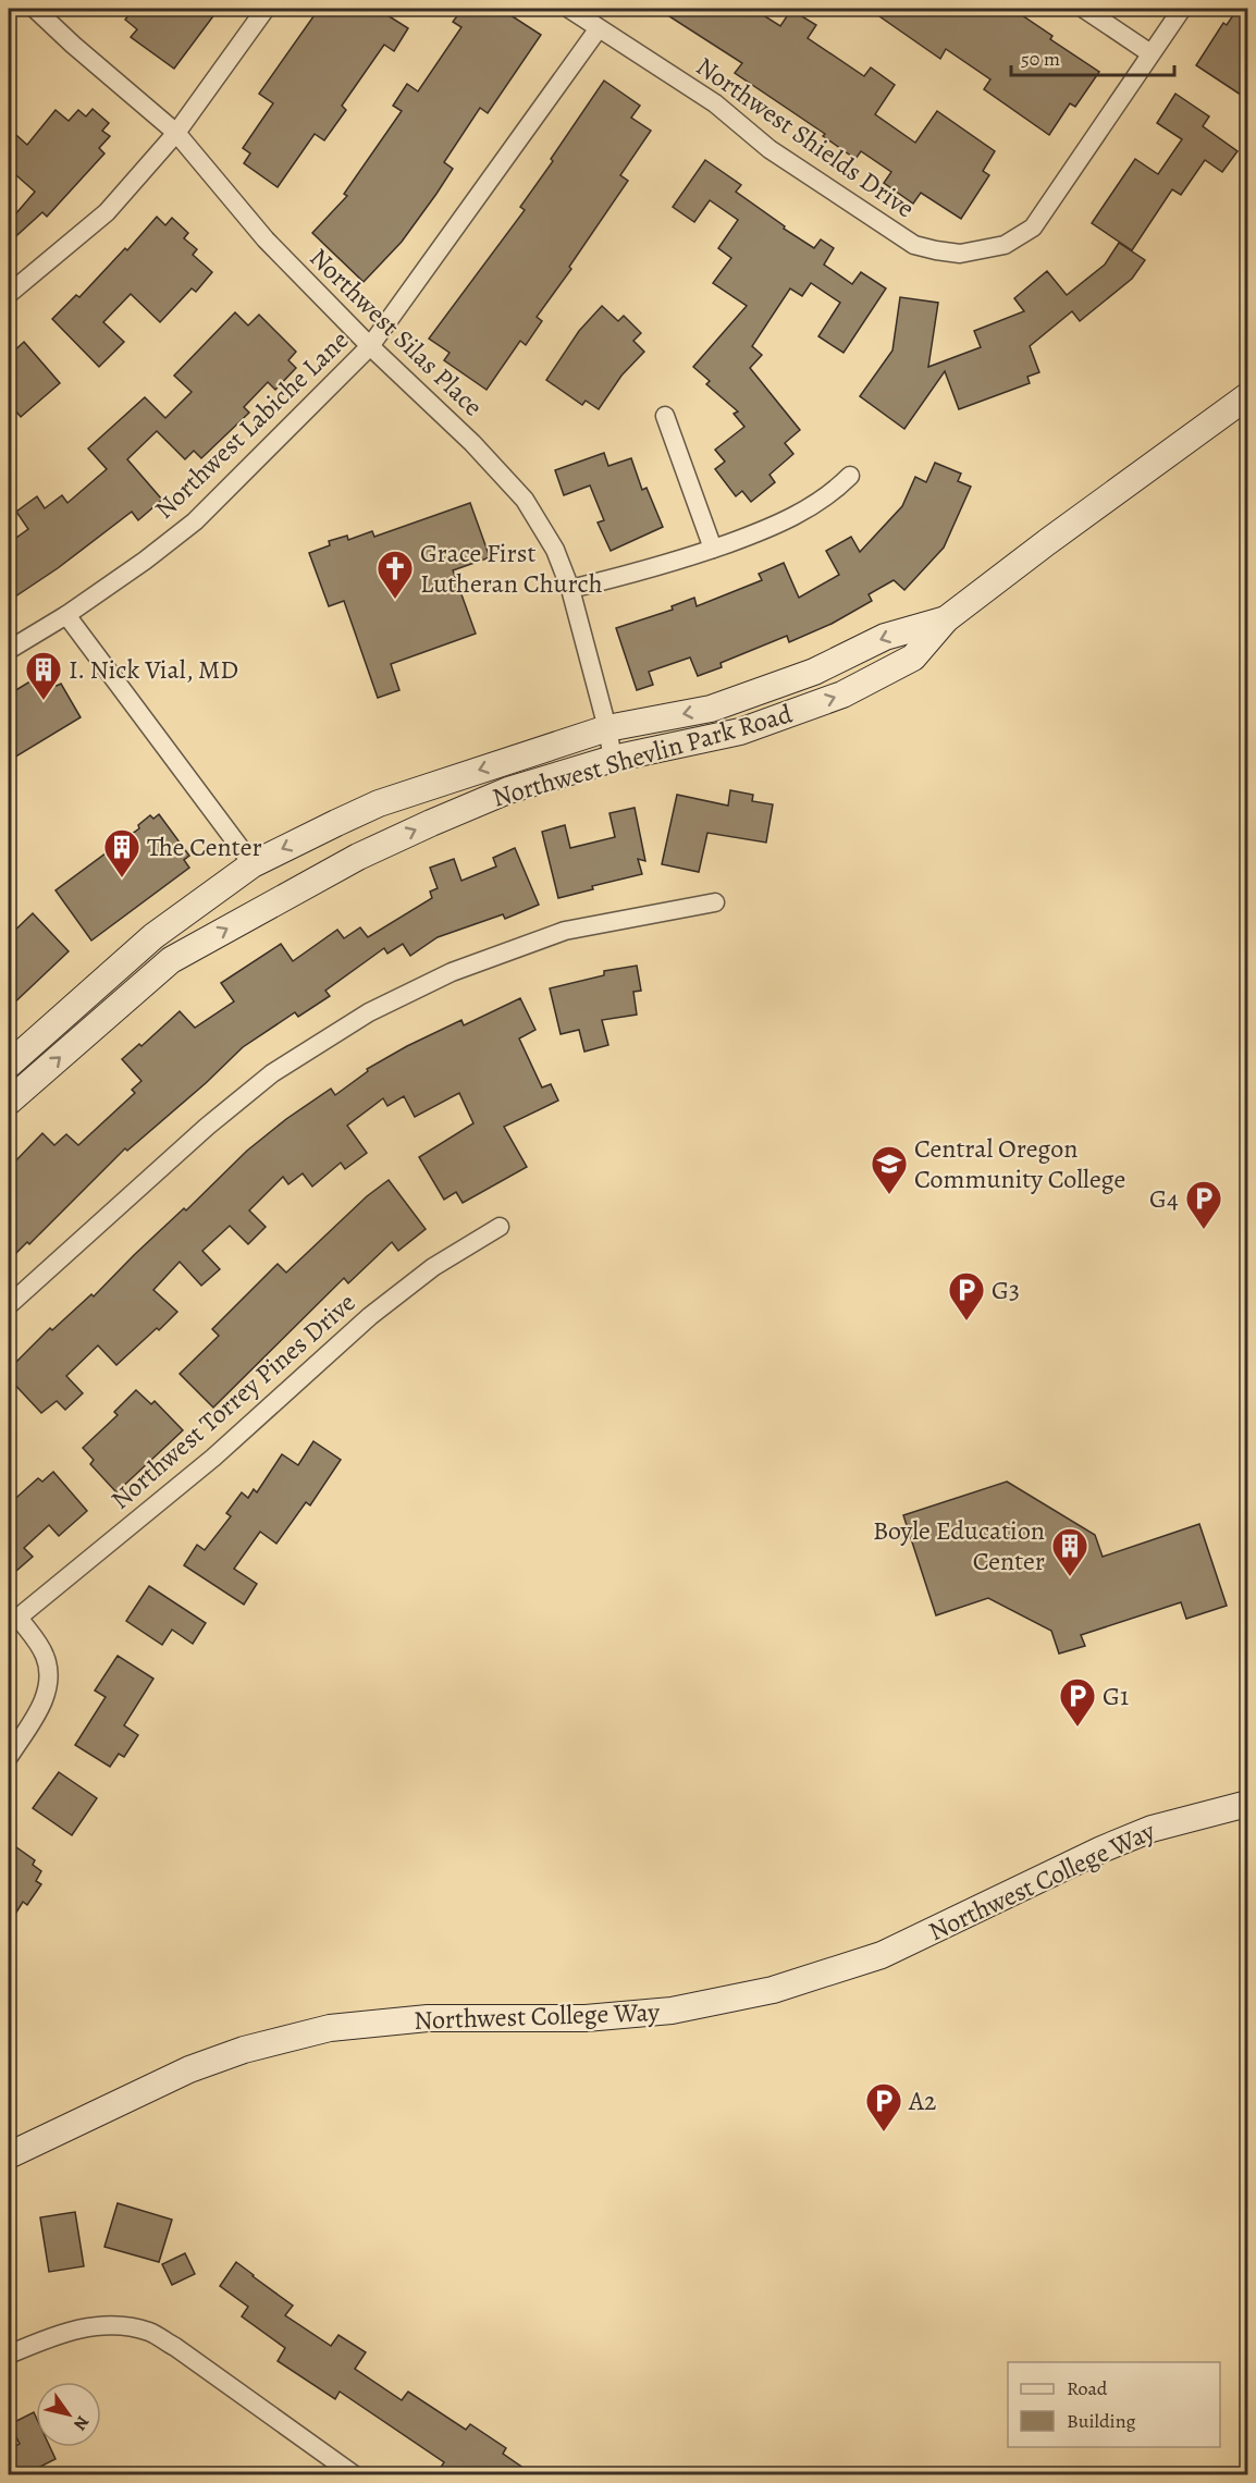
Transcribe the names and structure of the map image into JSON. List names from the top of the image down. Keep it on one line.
{"streets":{"main road":["Northwest Shevlin Park Road","Northwest College Way"],"street":["Northwest Shields Drive","Northwest Silas Place","Northwest Labiche Lane","Northwest Torrey Pines Drive"]},"crossings":[["Northwest Shields Drive","Northwest Labiche Lane"],["Northwest Silas Place","Northwest Labiche Lane"],["Northwest Silas Place","Northwest Shevlin Park Road"]],"places":{"church":["Grace First Lutheran Church"],"building":["I. Nick Vial, MD","The Center","Boyle Education Center"],"school or university":["Central Oregon Community College"],"parking":["G4","G3","G1","A2"]},"legend":["Road","Building"],"scale_bar":"50 m","north":"bottom right"}
